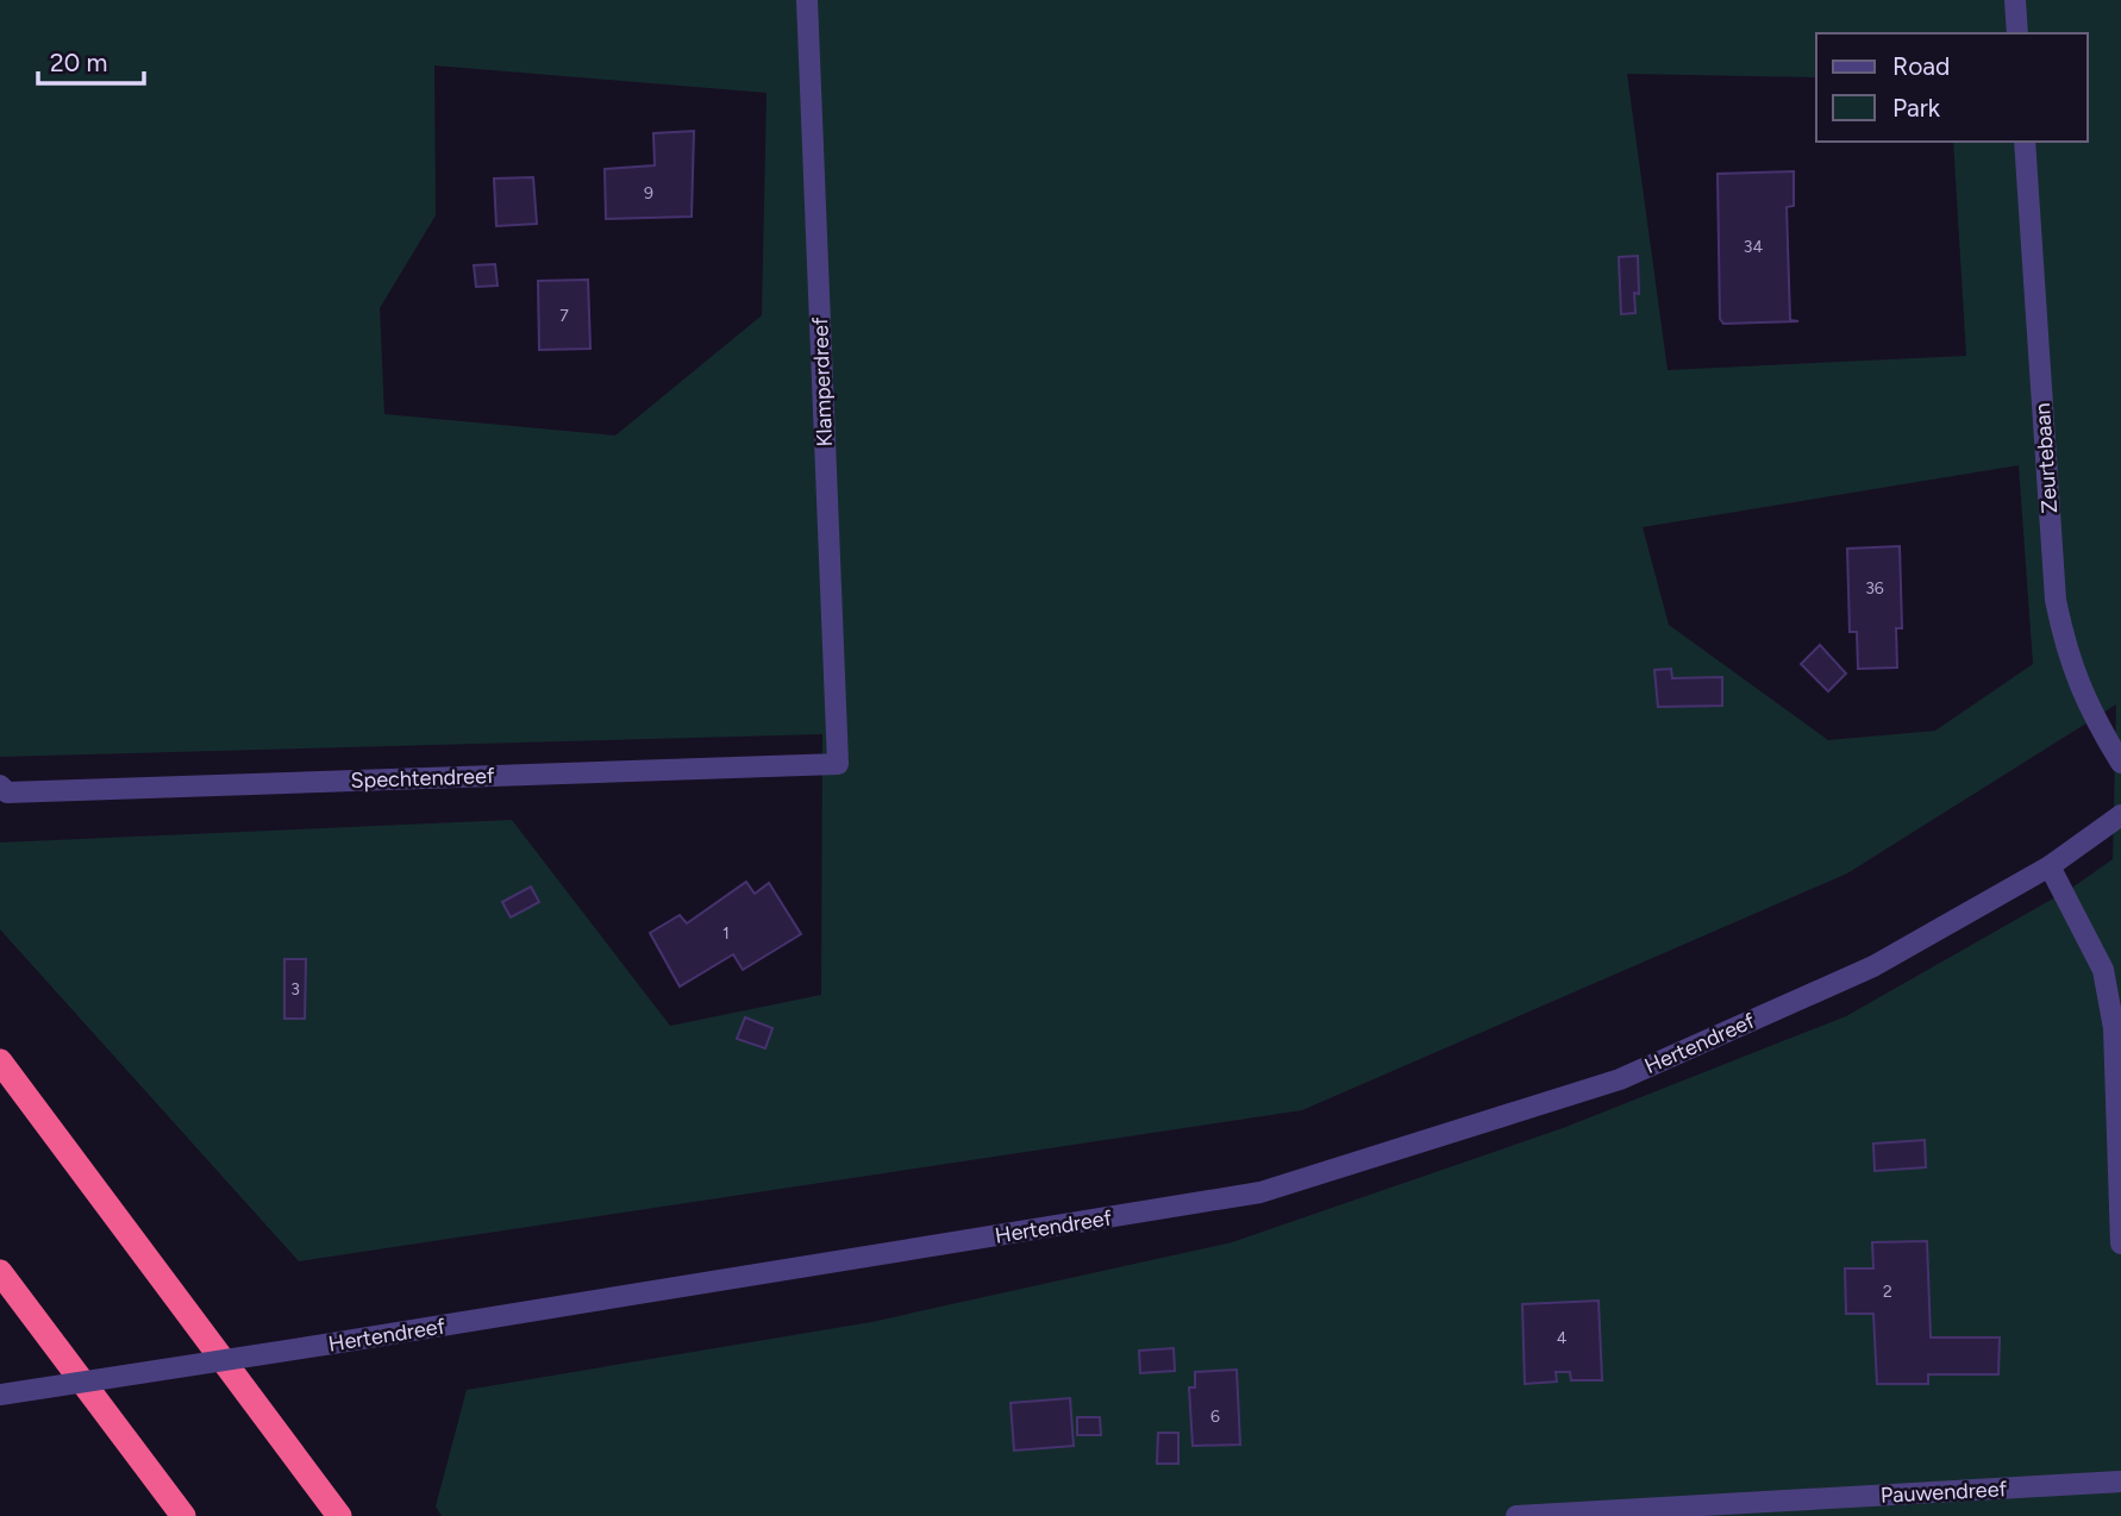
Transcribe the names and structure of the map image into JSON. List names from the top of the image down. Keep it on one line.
{"streets":{"street":["Klamperdreef","Zeurtebaan","Spechtendreef","Hertendreef","Pauwendreef"]},"crossings":[["Klamperdreef","Spechtendreef"]],"house_numbers":["9","34","7","36","1","3","2","4","6"],"legend":["Road","Park"],"scale_bar":"20 m"}
